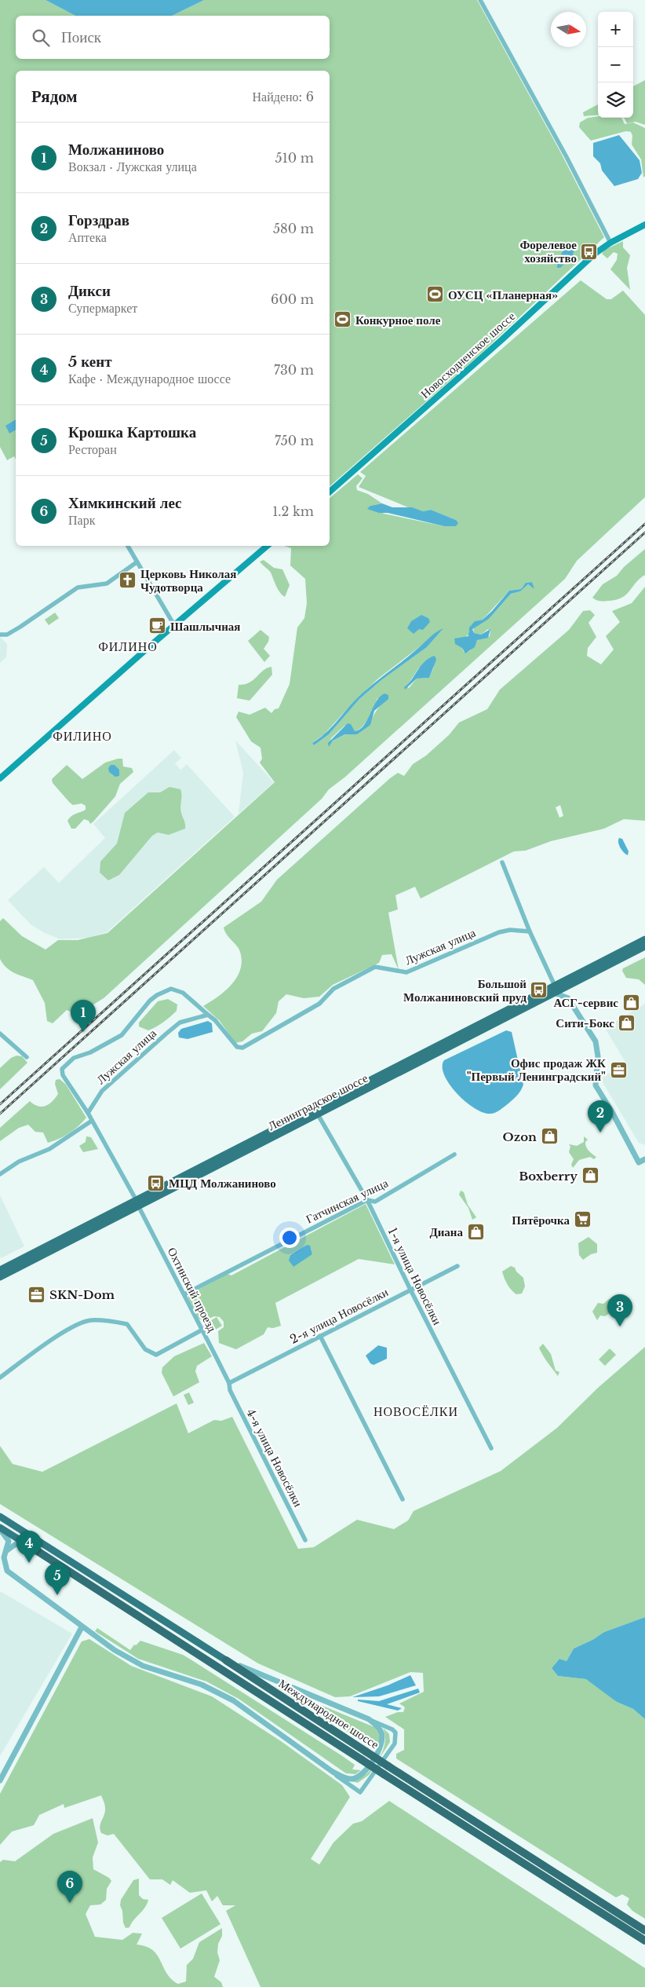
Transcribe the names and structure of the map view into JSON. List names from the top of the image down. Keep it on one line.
{"streets":{"highway":["Ленинградское шоссе","Международное шоссе"],"main road":["Новосходненское шоссе"],"street":["Лужская улица","Гатчинская улица","1-я улица Новосёлки","Охтинский проезд","2-я улица Новосёлки","4-я улица Новосёлки"]},"crossings":[["Лужская улица","Охтинский проезд"],["Ленинградское шоссе","1-я улица Новосёлки"],["Ленинградское шоссе","Охтинский проезд"],["Гатчинская улица","1-я улица Новосёлки"],["Гатчинская улица","Охтинский проезд"],["1-я улица Новосёлки","2-я улица Новосёлки"],["Охтинский проезд","2-я улица Новосёлки"],["Охтинский проезд","4-я улица Новосёлки"],["2-я улица Новосёлки","4-я улица Новосёлки"]],"districts":["ФИЛИНО","ФИЛИНО","НОВОСЁЛКИ"],"places":{"bus stop":["Форелевое хозяйство","Большой Молжаниновский пруд","МЦД Молжаниново"],"sports":["ОУСЦ «Планерная»","Конкурное поле"],"church":["Церковь Николая Чудотворца"],"cafe":["Шашлычная"],"shop":["АСГ-сервис","Сити-Бокс","Ozon","Boxberry","Диана"],"office":["Офис продаж ЖК \"Первый Ленинградский\"","SKN-Dom"],"supermarket":["Пятёрочка"]},"north":"right","page":{"map_buttons":["+","−"],"search":"Поиск","heading":["Рядом","Найдено: 6"],"list":[{"mark":"1","name":"Молжаниново","note":"Вокзал · Лужская улица","value":"510 m"},{"mark":"2","name":"Горздрав","note":"Аптека","value":"580 m"},{"mark":"3","name":"Дикси","note":"Супермаркет","value":"600 m"},{"mark":"4","name":"5 кент","note":"Кафе · Международное шоссе","value":"730 m"},{"mark":"5","name":"Крошка Картошка","note":"Ресторан","value":"750 m"},{"mark":"6","name":"Химкинский лес","note":"Парк","value":"1.2 km"}],"pins":["1","2","3","4","5","6"]}}
